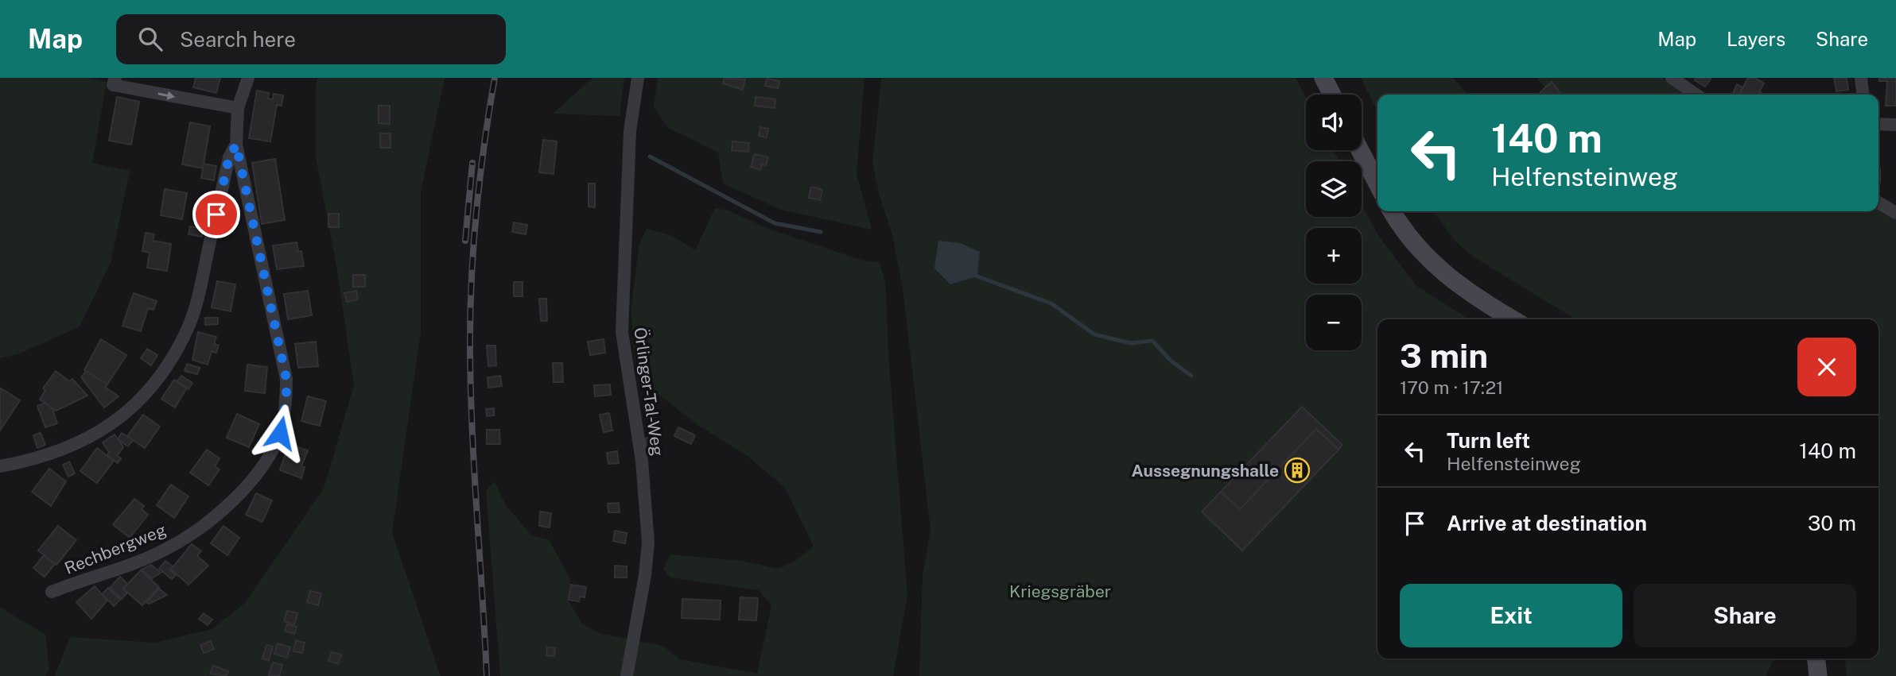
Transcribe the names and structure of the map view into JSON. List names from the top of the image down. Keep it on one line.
{"streets":{"street":["Örlinger-Tal-Weg","Rechbergweg"]},"parks":["Kriegsgräber"],"places":{"building":["Aussegnungshalle"]},"page":{"header":"Map","search":"Search here","nav":["Map","Layers","Share"],"map_buttons":["+","−"],"turn":["140 m","Helfensteinweg"],"heading":["3 min","170 m · 17:21"],"list":[{"name":"Turn left","note":"Helfensteinweg","value":"140 m"},{"name":"Arrive at destination","value":"30 m"}],"buttons":["Exit","Share"]}}
